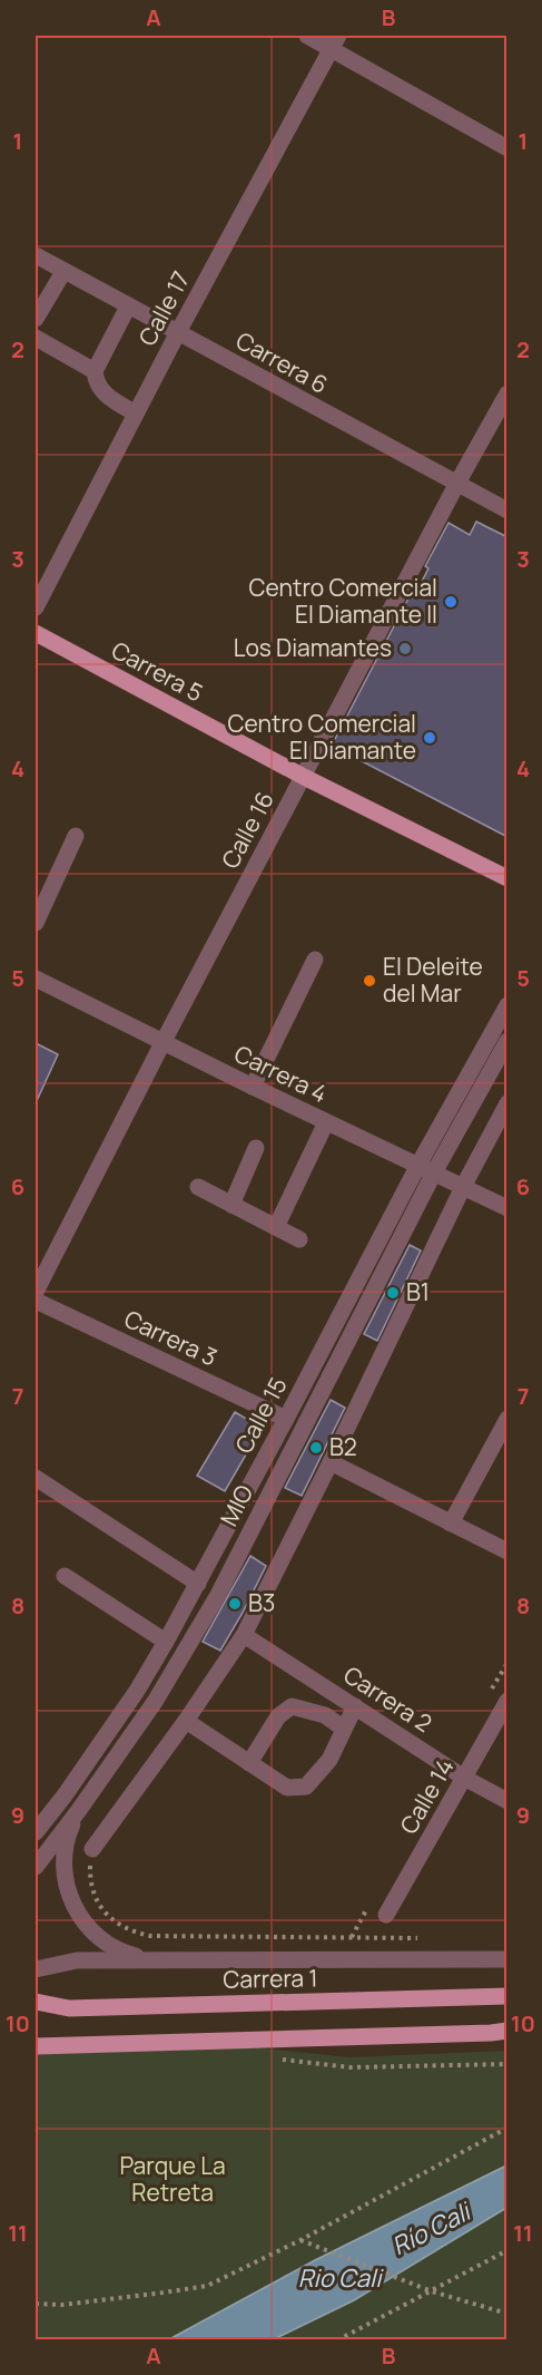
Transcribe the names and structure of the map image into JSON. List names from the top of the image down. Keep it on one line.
{"streets":{"main road":["Carrera 5","Carrera 1"],"street":["Calle 17","Carrera 6","Calle 16","Carrera 4","Carrera 3","Calle 15","MIO","Carrera 2","Calle 14"]},"crossings":[["Calle 17","Carrera 6"],["Carrera 6","Calle 16"],["Carrera 5","Calle 16"],["Calle 16","Carrera 4"],["Carrera 4","Calle 15"],["Carrera 4","MIO"],["Carrera 3","Calle 15"],["Carrera 2","Calle 14"]],"water":["Río Cali","Rio Cali"],"parks":["Parque La Retreta"],"places":["Centro Comercial El Diamante II","Los Diamantes","Centro Comercial El Diamante","El Deleite del Mar","B1","B2","B3"],"grid":{"columns":["A","B"],"rows":["1","2","3","4","5","6","7","8","9","10","11"]}}
